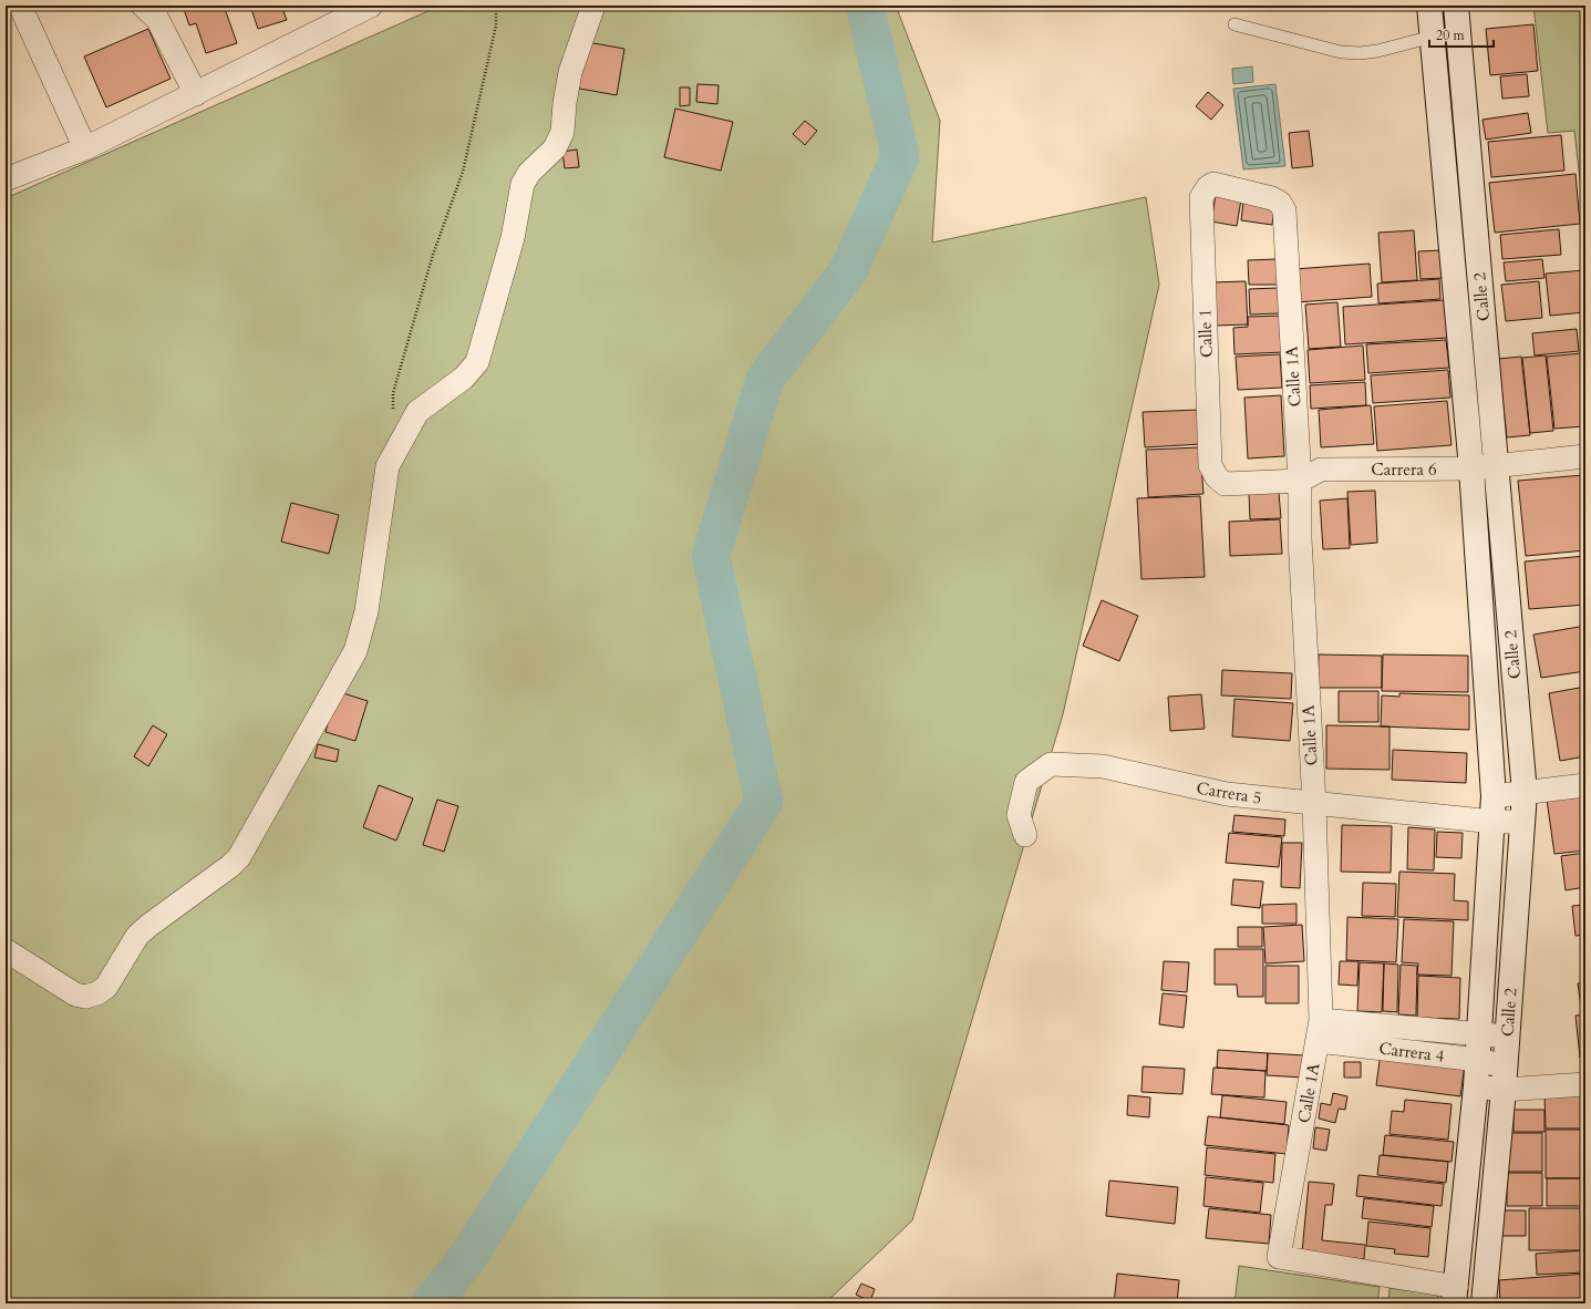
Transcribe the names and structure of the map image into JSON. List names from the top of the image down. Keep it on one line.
{"streets":{"main road":["Calle 2"],"street":["Calle 1","Calle 1A","Carrera 6","Carrera 5","Carrera 4"]},"crossings":[["Calle 2","Calle 1A"],["Calle 2","Carrera 6"],["Calle 2","Carrera 5"],["Calle 2","Carrera 4"],["Calle 1","Calle 1A"],["Calle 1","Carrera 6"],["Calle 1A","Carrera 6"],["Calle 1A","Carrera 5"],["Calle 1A","Carrera 4"]],"scale_bar":"20 m"}
